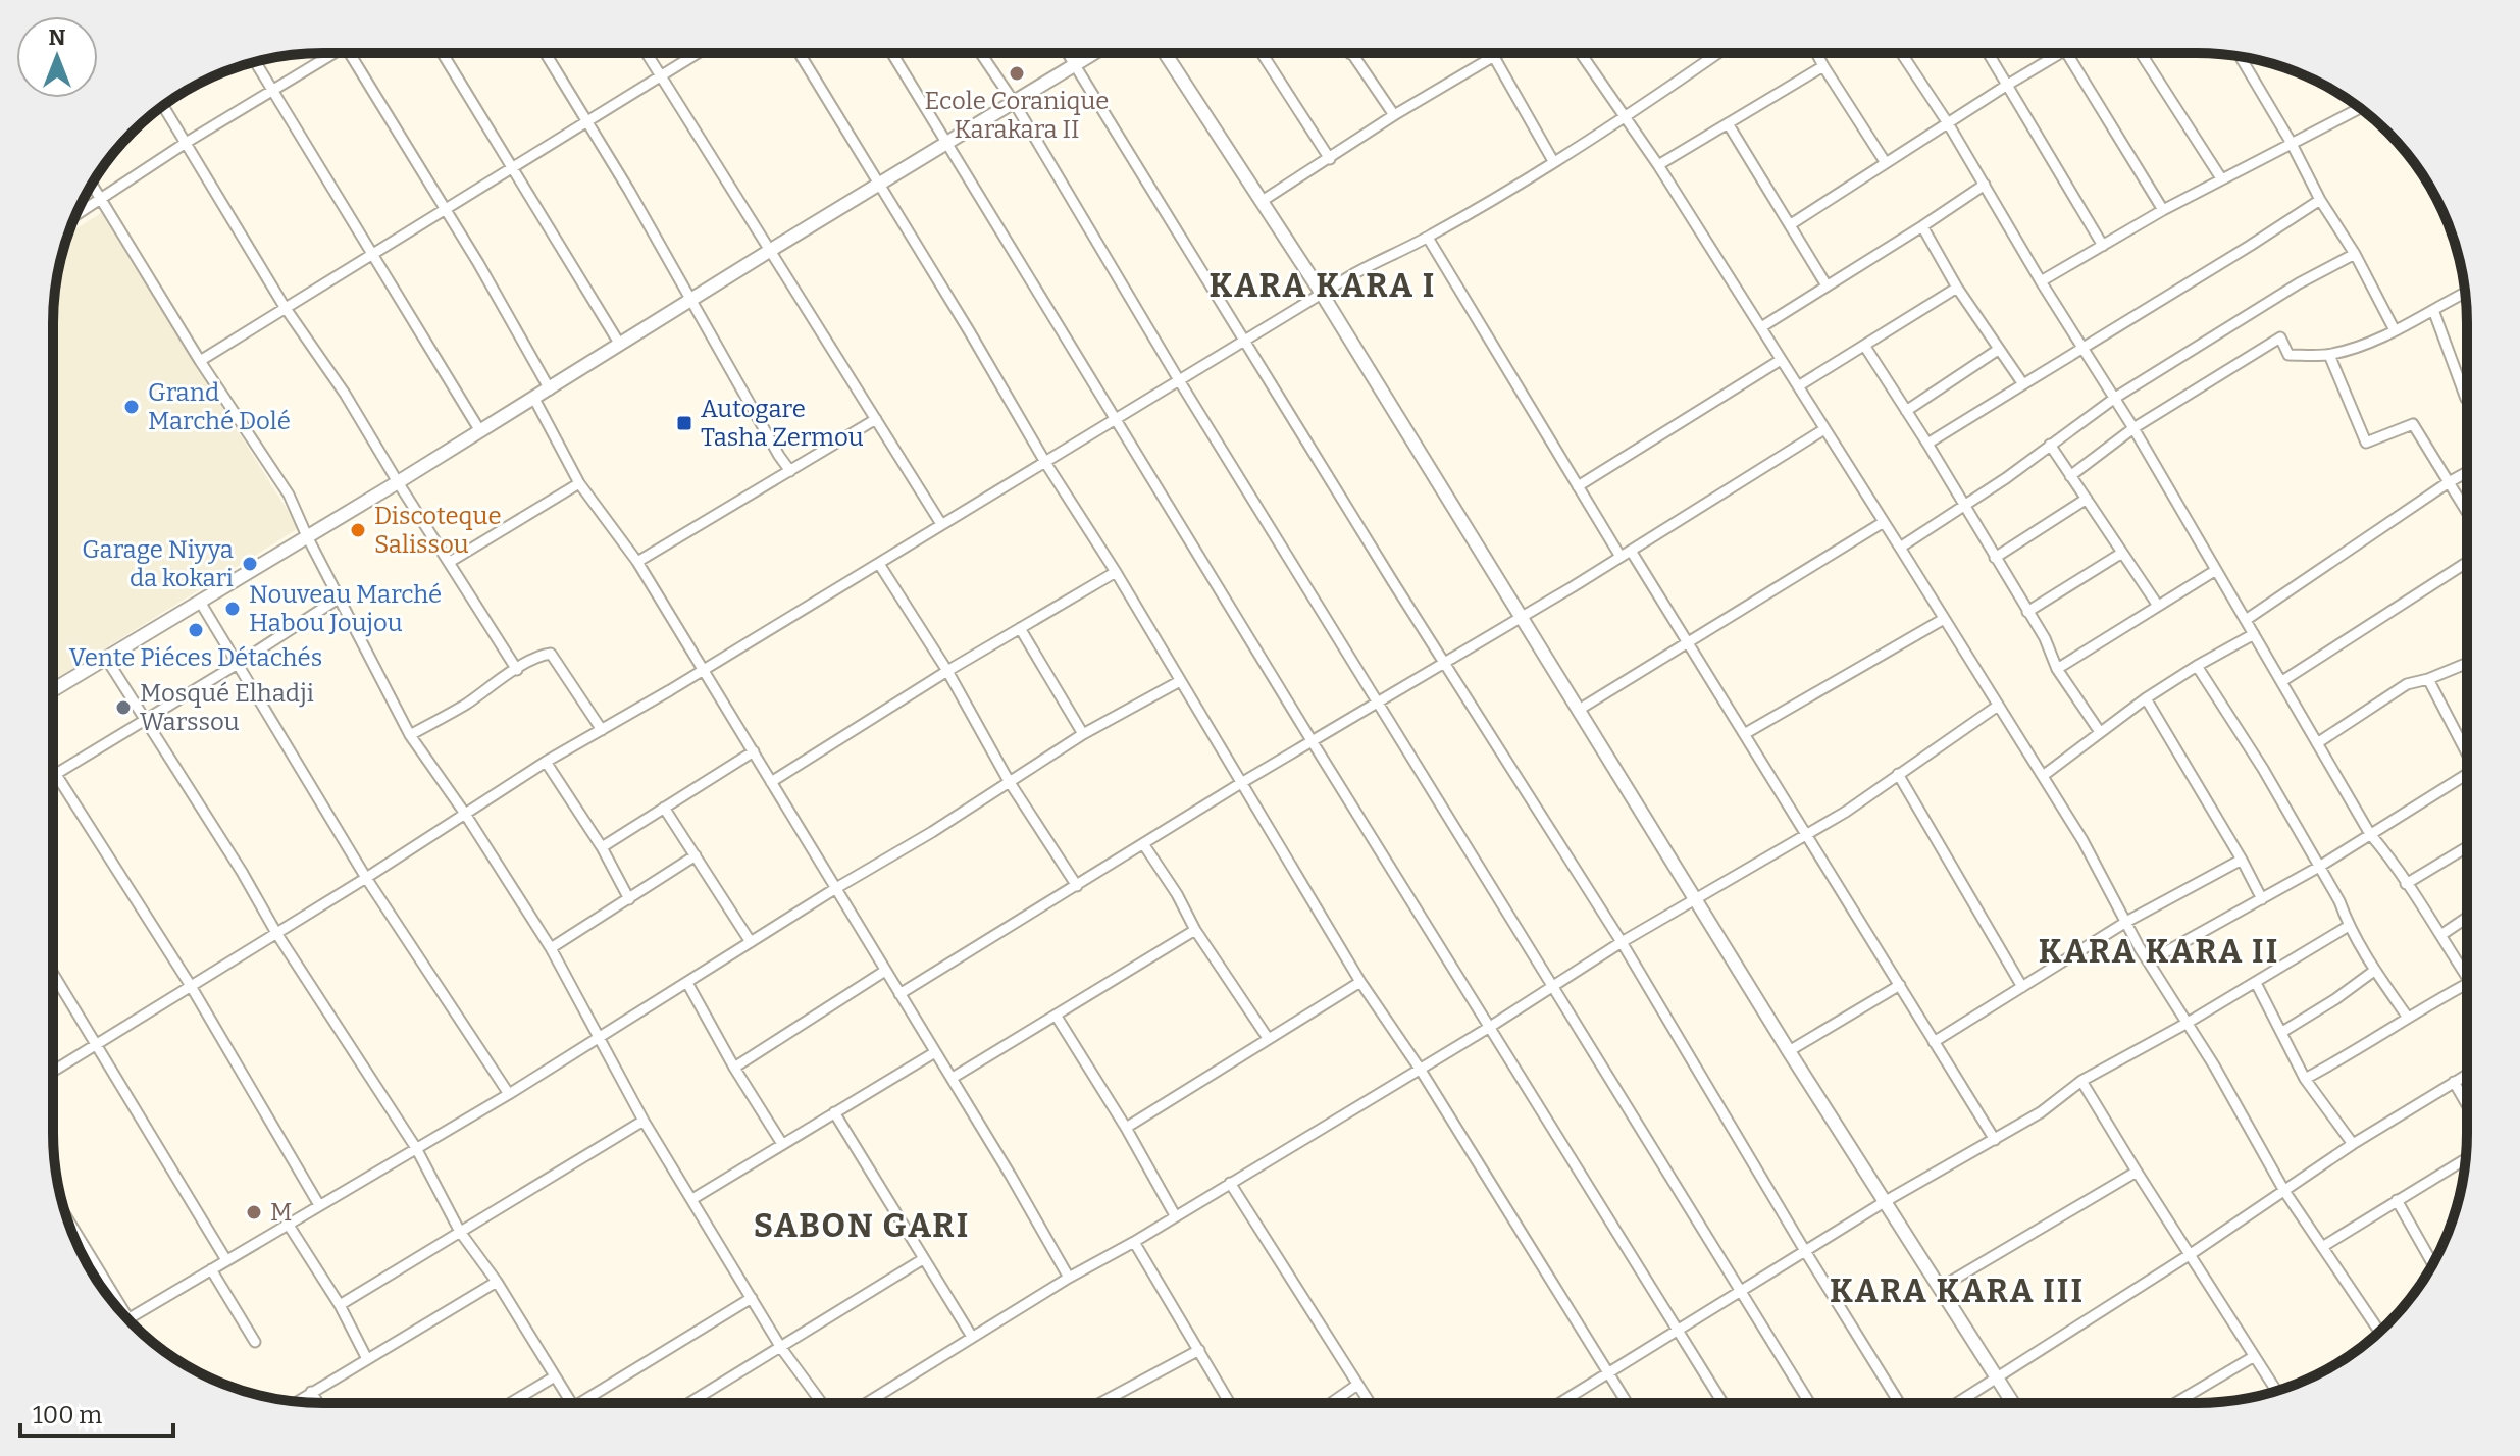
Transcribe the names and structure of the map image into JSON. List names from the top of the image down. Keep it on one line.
{"districts":["KARA KARA I","KARA KARA II","SABON GARI","KARA KARA III"],"places":{"other":["Ecole Coranique Karakara II","Grand Marché Dolé","Discoteque Salissou","Garage Niyya da kokari","Nouveau Marché Habou Joujou","Vente Piéces Détachés","Mosqué Elhadji Warssou","M"],"transit":["Autogare Tasha Zermou"]},"scale_bar":"100 m","north":"top"}
